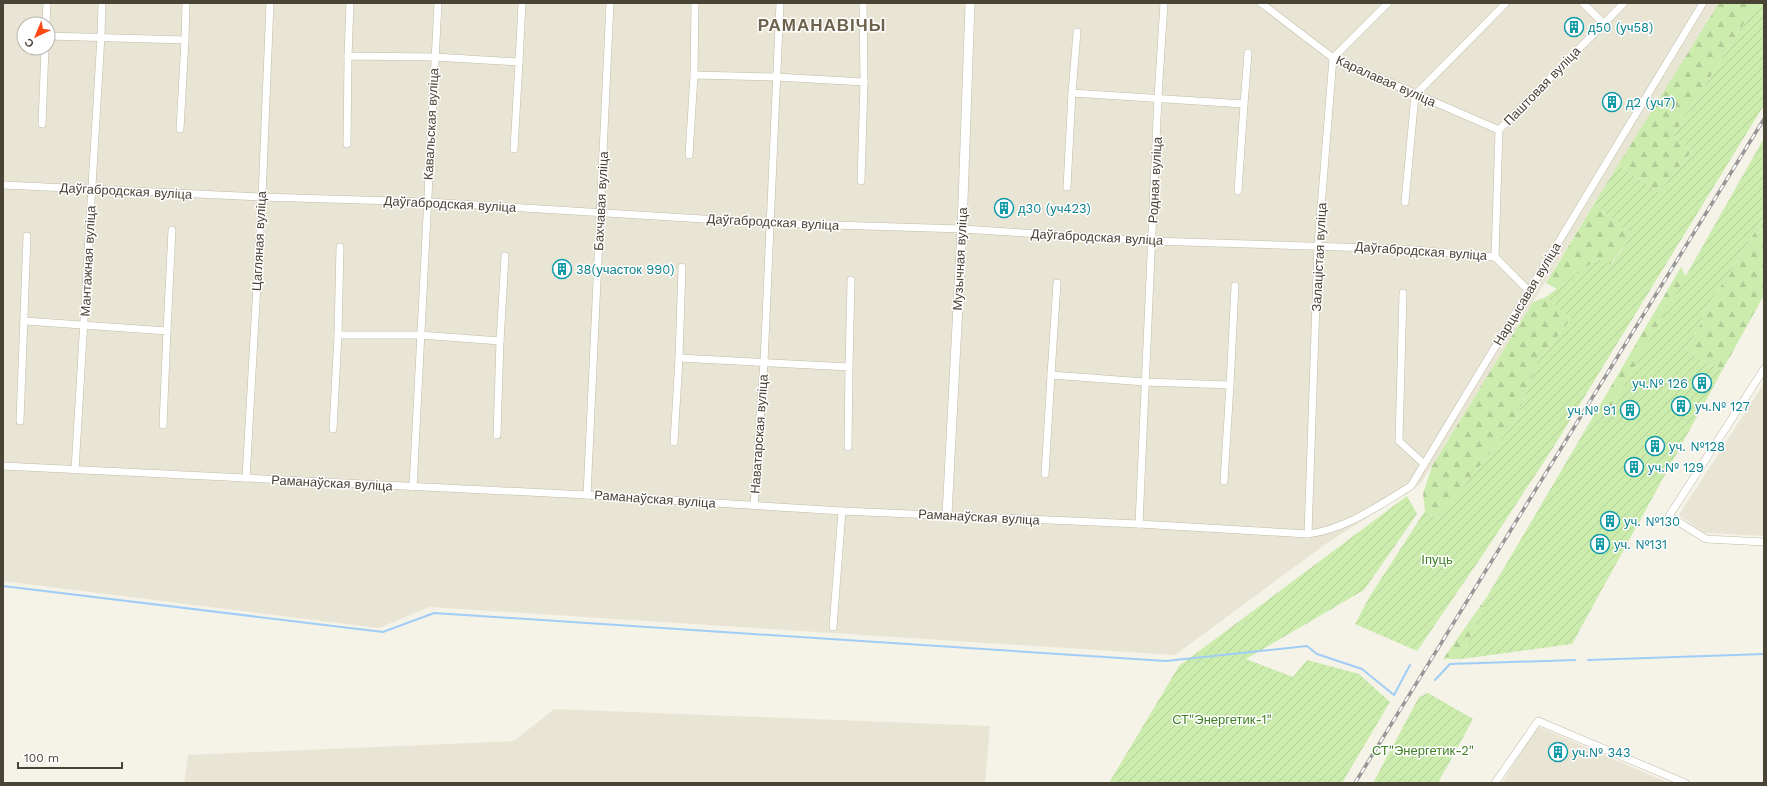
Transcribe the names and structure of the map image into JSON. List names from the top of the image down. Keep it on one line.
{"streets":{"street":["Каралавая вуліца","Паштовая вуліца","Кавальская вуліца","Родная вуліца","Даўгабродская вуліца","Бахчавая вуліца","Цагляная вуліца","Залацістая вуліца","Музычная вуліца","Мантажная вуліца","Нарцысавая вуліца","Наватарская вуліца","Раманаўская вуліца"]},"crossings":[["Каралавая вуліца","Паштовая вуліца"],["Каралавая вуліца","Залацістая вуліца"],["Паштовая вуліца","Даўгабродская вуліца"],["Кавальская вуліца","Даўгабродская вуліца"],["Кавальская вуліца","Раманаўская вуліца"],["Родная вуліца","Даўгабродская вуліца"],["Родная вуліца","Раманаўская вуліца"],["Даўгабродская вуліца","Бахчавая вуліца"],["Даўгабродская вуліца","Цагляная вуліца"],["Даўгабродская вуліца","Залацістая вуліца"],["Даўгабродская вуліца","Музычная вуліца"],["Даўгабродская вуліца","Мантажная вуліца"],["Даўгабродская вуліца","Нарцысавая вуліца"],["Даўгабродская вуліца","Наватарская вуліца"],["Бахчавая вуліца","Раманаўская вуліца"],["Цагляная вуліца","Раманаўская вуліца"],["Залацістая вуліца","Нарцысавая вуліца"],["Залацістая вуліца","Раманаўская вуліца"],["Музычная вуліца","Раманаўская вуліца"],["Мантажная вуліца","Раманаўская вуліца"],["Нарцысавая вуліца","Раманаўская вуліца"],["Наватарская вуліца","Раманаўская вуліца"]],"districts":["РАМАНАВІЧЫ"],"parks":["Іпуць","СТ\"Энергетик-1\"","СТ\"Энергетик-2\""],"places":{"building":["д50 (уч58)","д2 (уч7)","д30 (уч423)","38(участок 990)","уч.№ 126","уч.№ 127","уч.№ 91","уч. №128","уч.№ 129","уч. №130","уч. №131","уч.№ 343"]},"scale_bar":"100 m","north":"bottom left"}
